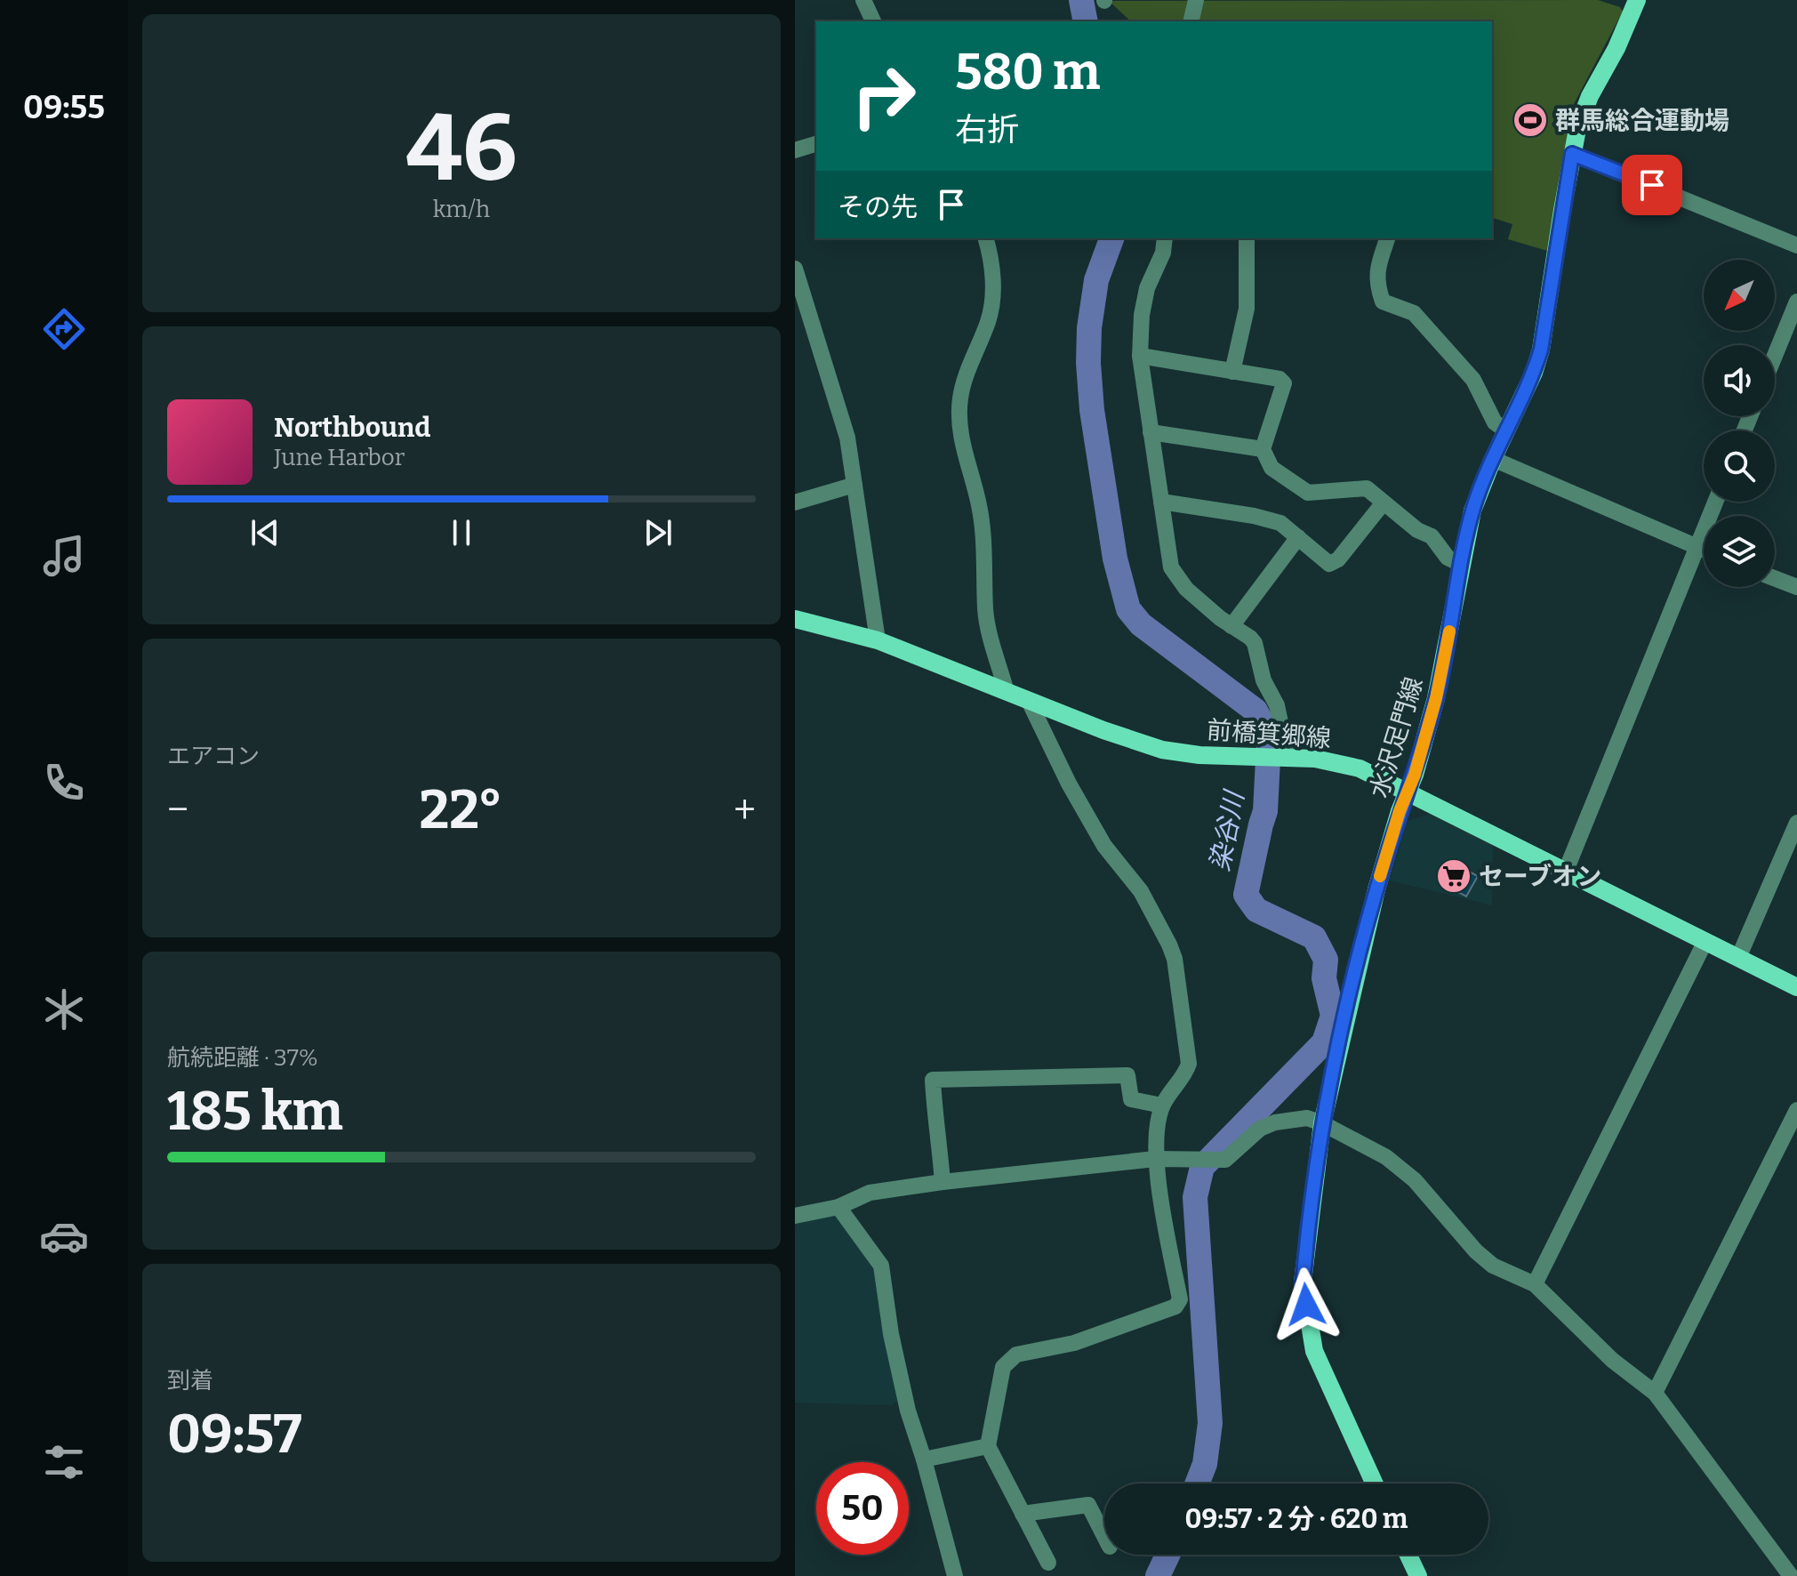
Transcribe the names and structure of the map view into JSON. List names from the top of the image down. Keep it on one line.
{"streets":{"main road":["前橋箕郷線","水沢足門線"]},"crossings":[["前橋箕郷線","水沢足門線"]],"water":["染谷川"],"places":{"sports":["群馬総合運動場"],"supermarket":["セーブオン"]},"north":"bottom left","page":{"tabs":"09:55","tile":[["46","km/h"],"エアコン",["航続距離 · 37%","185 km"],["到着","09:57"]],"turn":["580 m","右折"],"then":"その先","song":["Northbound","June Harbor"],"heat":["−","22°","+"],"limit":"50","trip":"09:57 · 2 分 · 620 m"}}
